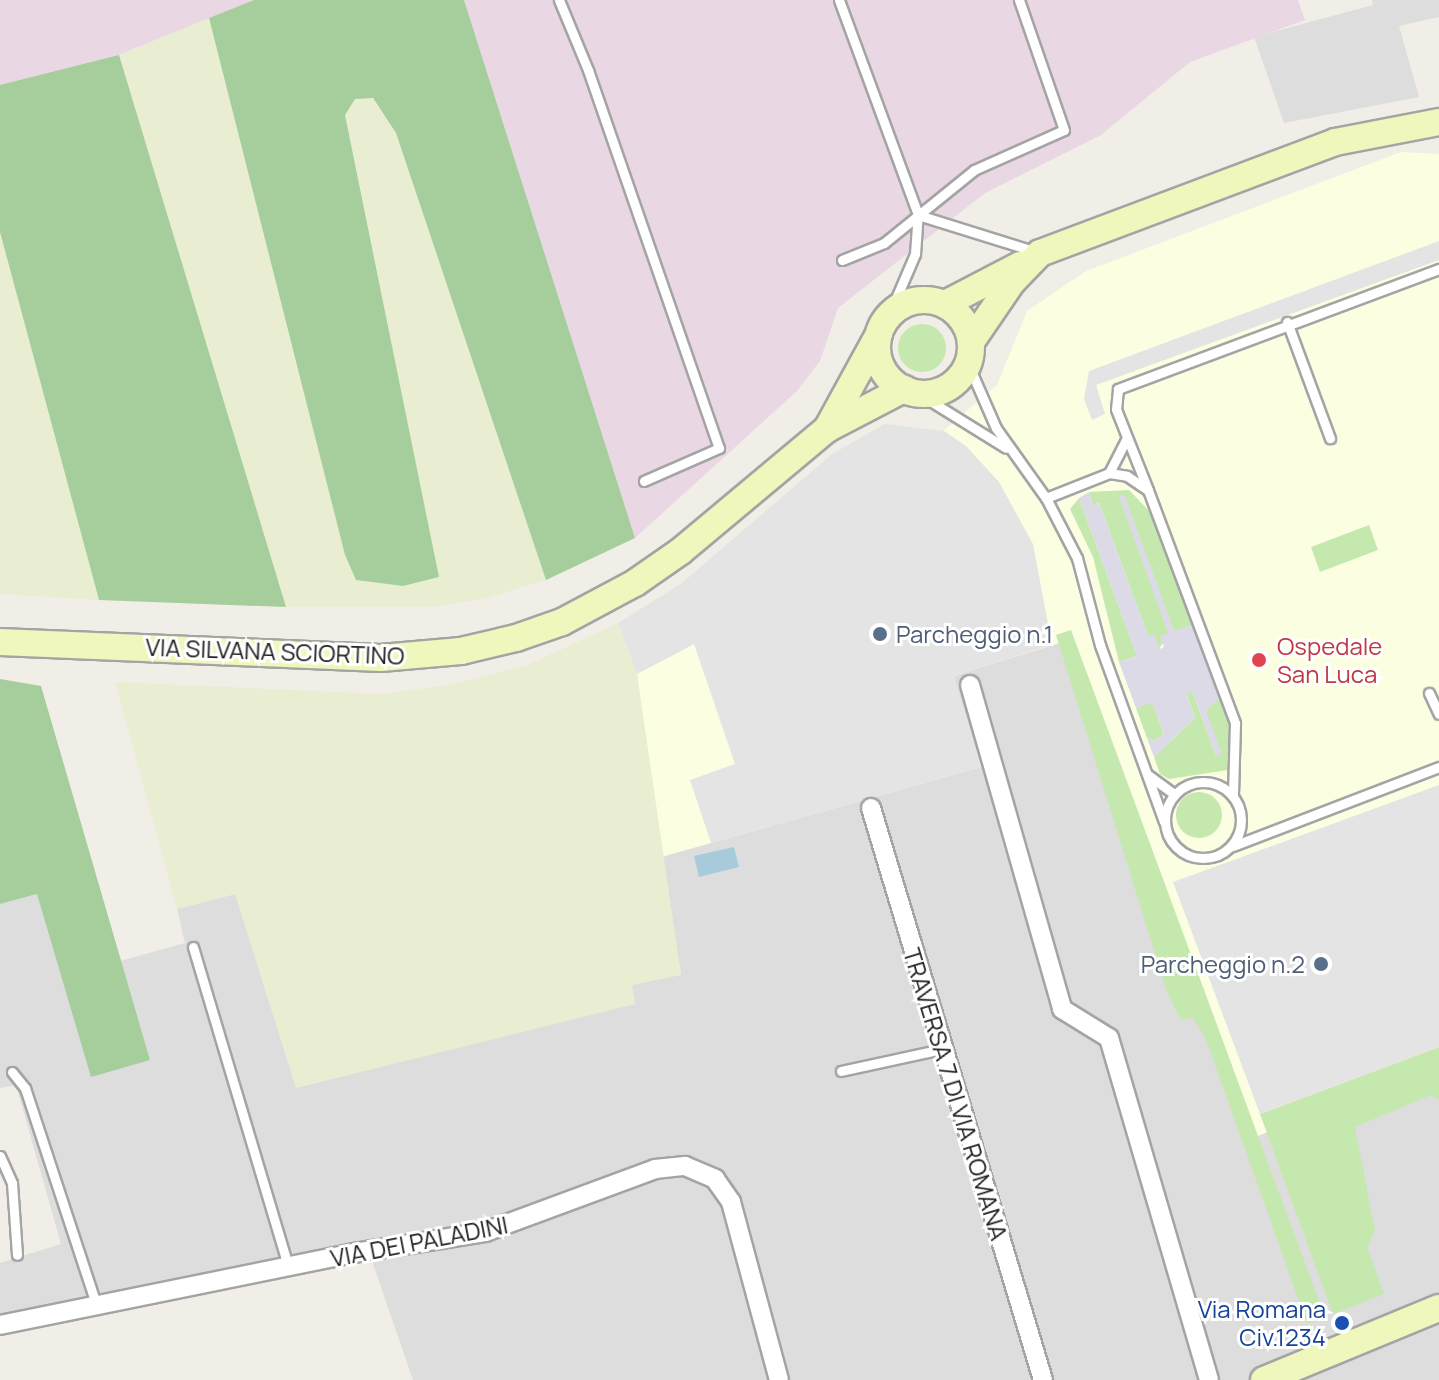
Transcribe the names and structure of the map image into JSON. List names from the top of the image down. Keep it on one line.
{"streets":{"street":["VIA SILVANA SCIORTINO","TRAVERSA 7 DI VIA ROMANA","VIA DEI PALADINI"]},"places":["Parcheggio n.1","Ospedale San Luca","Parcheggio n.2","Via Romana Civ.1234"]}
